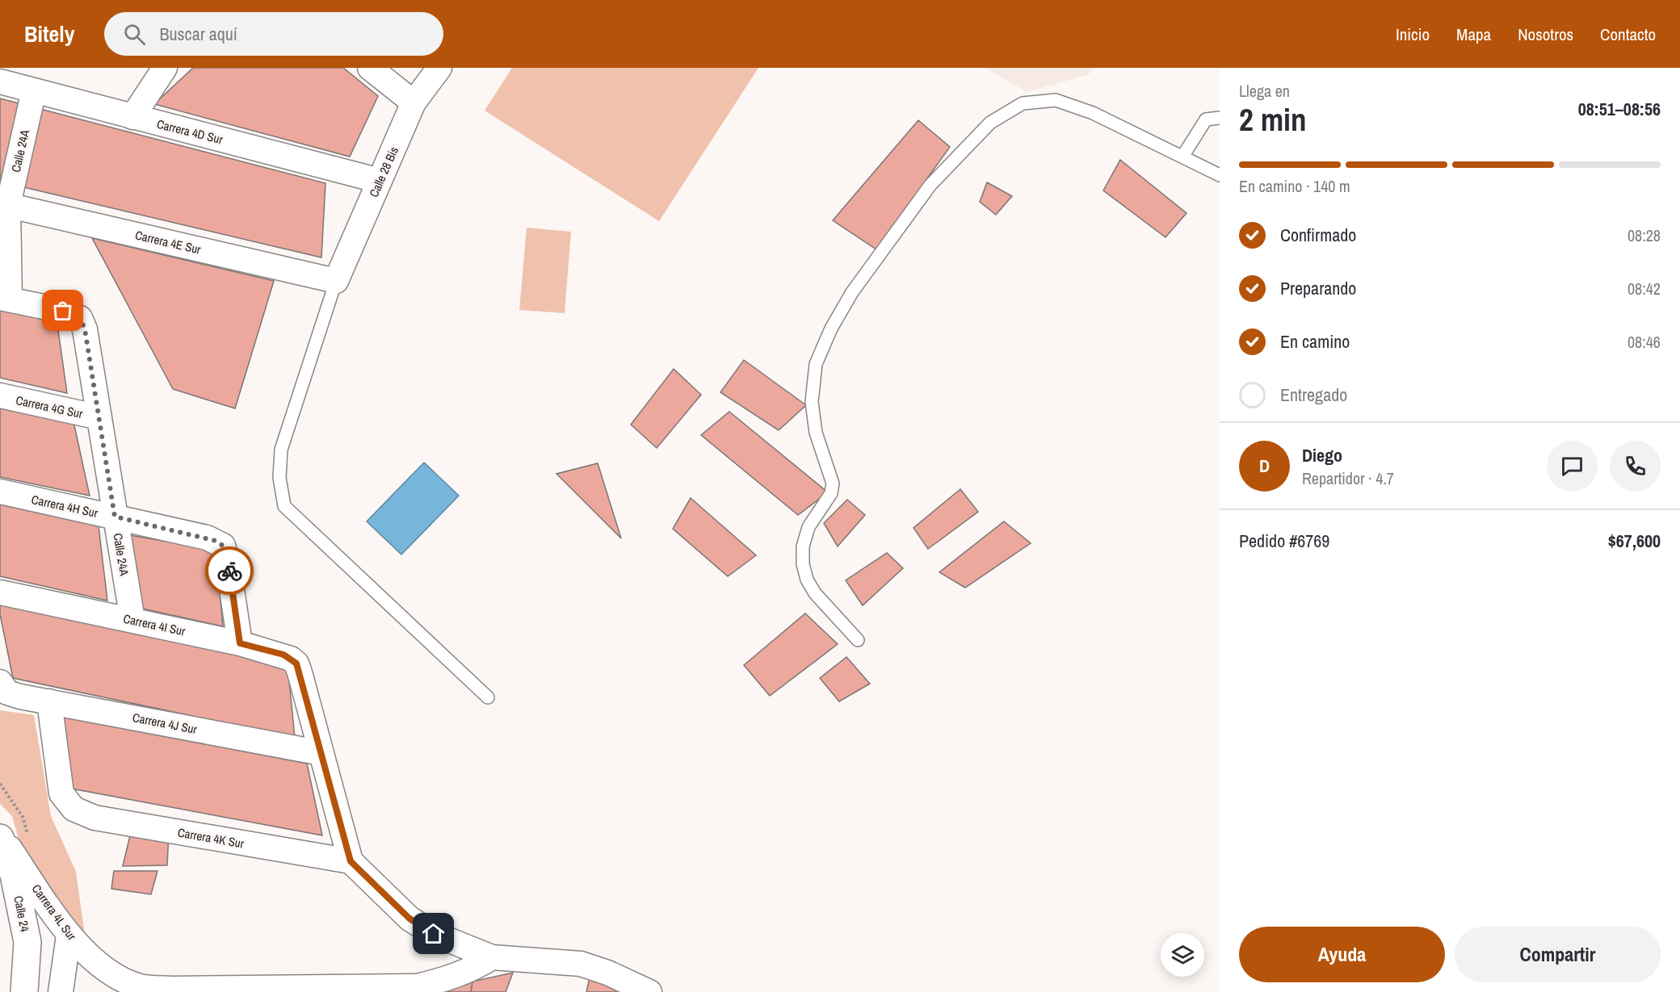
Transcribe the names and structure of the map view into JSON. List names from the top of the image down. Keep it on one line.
{"streets":{"main road":["Calle 24"],"street":["Carrera 4D Sur","Calle 24A","Calle 28 Bis","Carrera 4E Sur","Carrera 4G Sur","Carrera 4H Sur","Carrera 4I Sur","Carrera 4J Sur","Carrera 4K Sur","Carrera 4L Sur"]},"crossings":[["Carrera 4D Sur","Calle 24A"],["Carrera 4D Sur","Calle 28 Bis"],["Calle 24A","Carrera 4E Sur"],["Calle 24A","Carrera 4G Sur"],["Calle 24A","Carrera 4H Sur"],["Calle 24A","Carrera 4I Sur"],["Calle 28 Bis","Carrera 4E Sur"],["Carrera 4H Sur","Carrera 4I Sur"],["Carrera 4I Sur","Carrera 4J Sur"],["Carrera 4J Sur","Carrera 4K Sur"]],"page":{"header":"Bitely","search":"Buscar aquí","nav":["Inicio","Mapa","Nosotros","Contacto"],"heading":["2 min","Llega en","08:51–08:56"],"panel":["Diego","Repartidor · 4.7","Pedido #6769","$67,600"],"bar":"En camino · 140 m","list":[["Confirmado","08:28"],["Preparando","08:42"],["En camino","08:46"],"Entregado"],"round":"D","buttons":["Ayuda","Compartir"]}}
